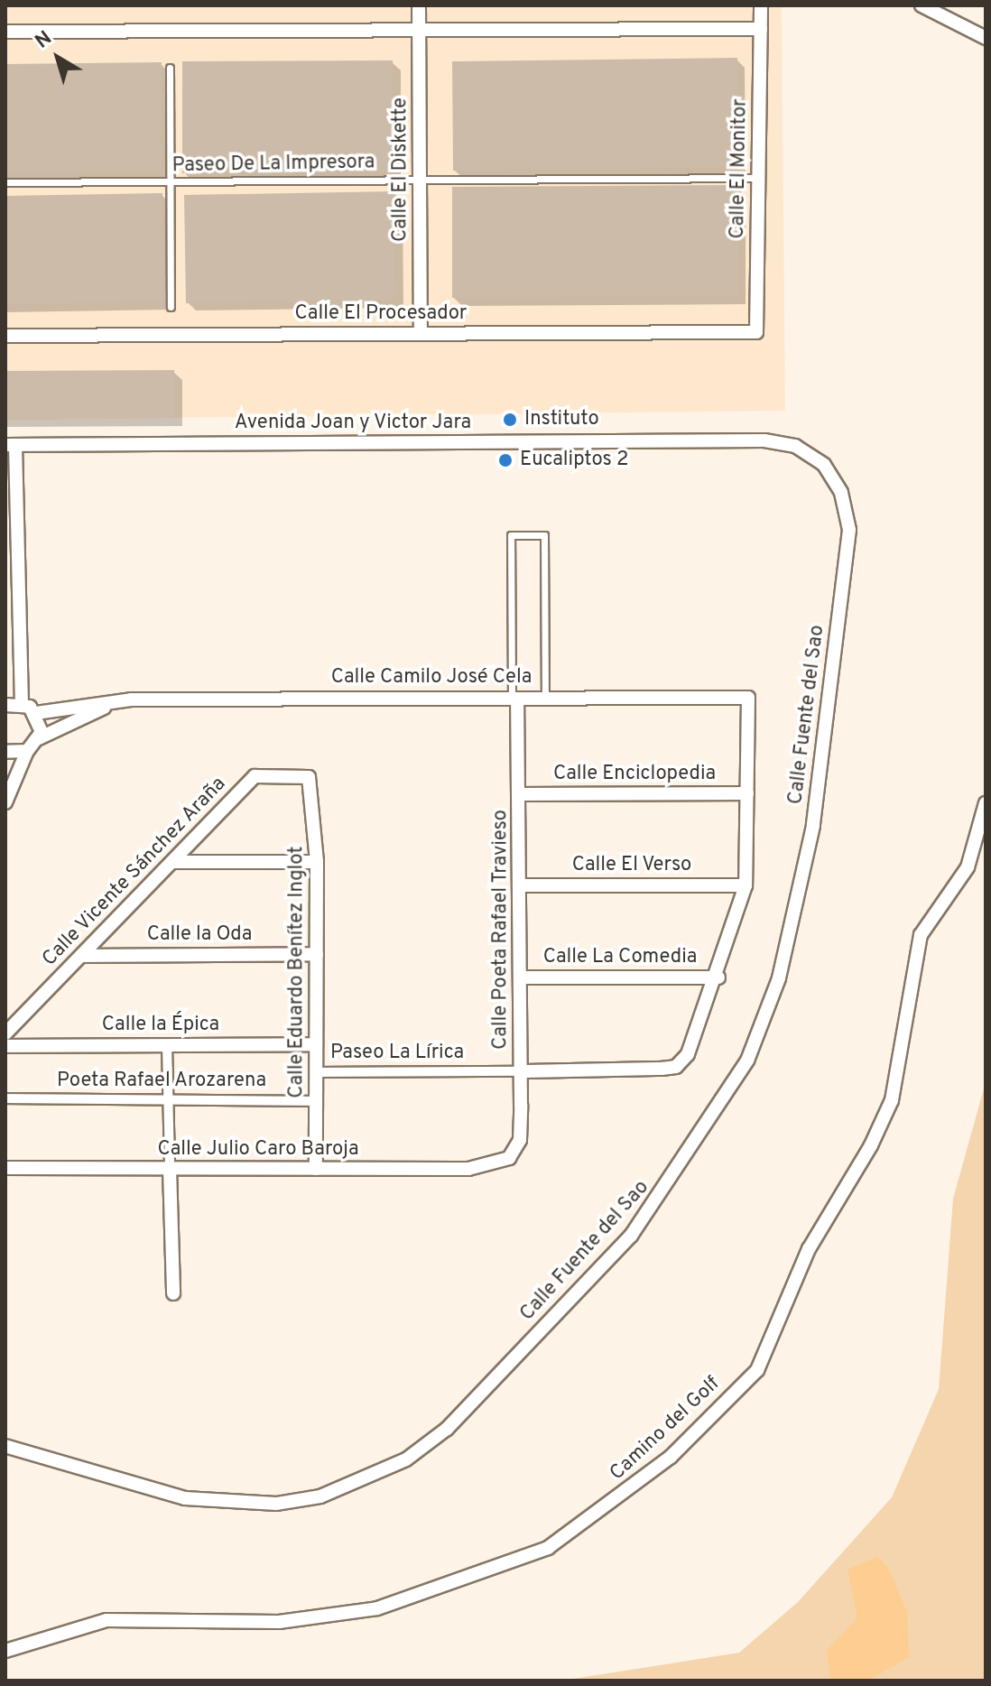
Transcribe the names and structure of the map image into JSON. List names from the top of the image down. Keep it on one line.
{"streets":{"street":["Calle El Monitor","Calle El Diskette","Calle El Procesador","Avenida Joan y Victor Jara","Calle Camilo José Cela","Calle Fuente del Sao","Calle Enciclopedia","Calle El Verso","Calle Vicente Sánchez Araña","Calle Poeta Rafael Travieso","Calle la Oda","Calle La Comedia","Calle Eduardo Benítez Inglot","Calle la Épica","Paseo La Lírica","Poeta Rafael Arozarena","Calle Julio Caro Baroja","Camino del Golf"],"lane":["Paseo De La Impresora"]},"crossings":[["Paseo De La Impresora","Calle El Monitor"],["Paseo De La Impresora","Calle El Diskette"],["Calle El Monitor","Calle El Procesador"],["Calle El Diskette","Calle El Procesador"],["Avenida Joan y Victor Jara","Calle Fuente del Sao"],["Calle Camilo José Cela","Calle Enciclopedia"],["Calle Camilo José Cela","Calle Poeta Rafael Travieso"],["Calle Enciclopedia","Calle Poeta Rafael Travieso"],["Calle El Verso","Calle Poeta Rafael Travieso"],["Calle Vicente Sánchez Araña","Calle la Oda"],["Calle Vicente Sánchez Araña","Calle Eduardo Benítez Inglot"],["Calle Poeta Rafael Travieso","Calle La Comedia"],["Calle Poeta Rafael Travieso","Paseo La Lírica"],["Calle Poeta Rafael Travieso","Calle Julio Caro Baroja"],["Calle la Oda","Calle Eduardo Benítez Inglot"],["Calle Eduardo Benítez Inglot","Calle la Épica"],["Calle Eduardo Benítez Inglot","Paseo La Lírica"],["Calle Eduardo Benítez Inglot","Poeta Rafael Arozarena"],["Calle Eduardo Benítez Inglot","Calle Julio Caro Baroja"]],"places":["Instituto","Eucaliptos 2"],"north":"top left"}
